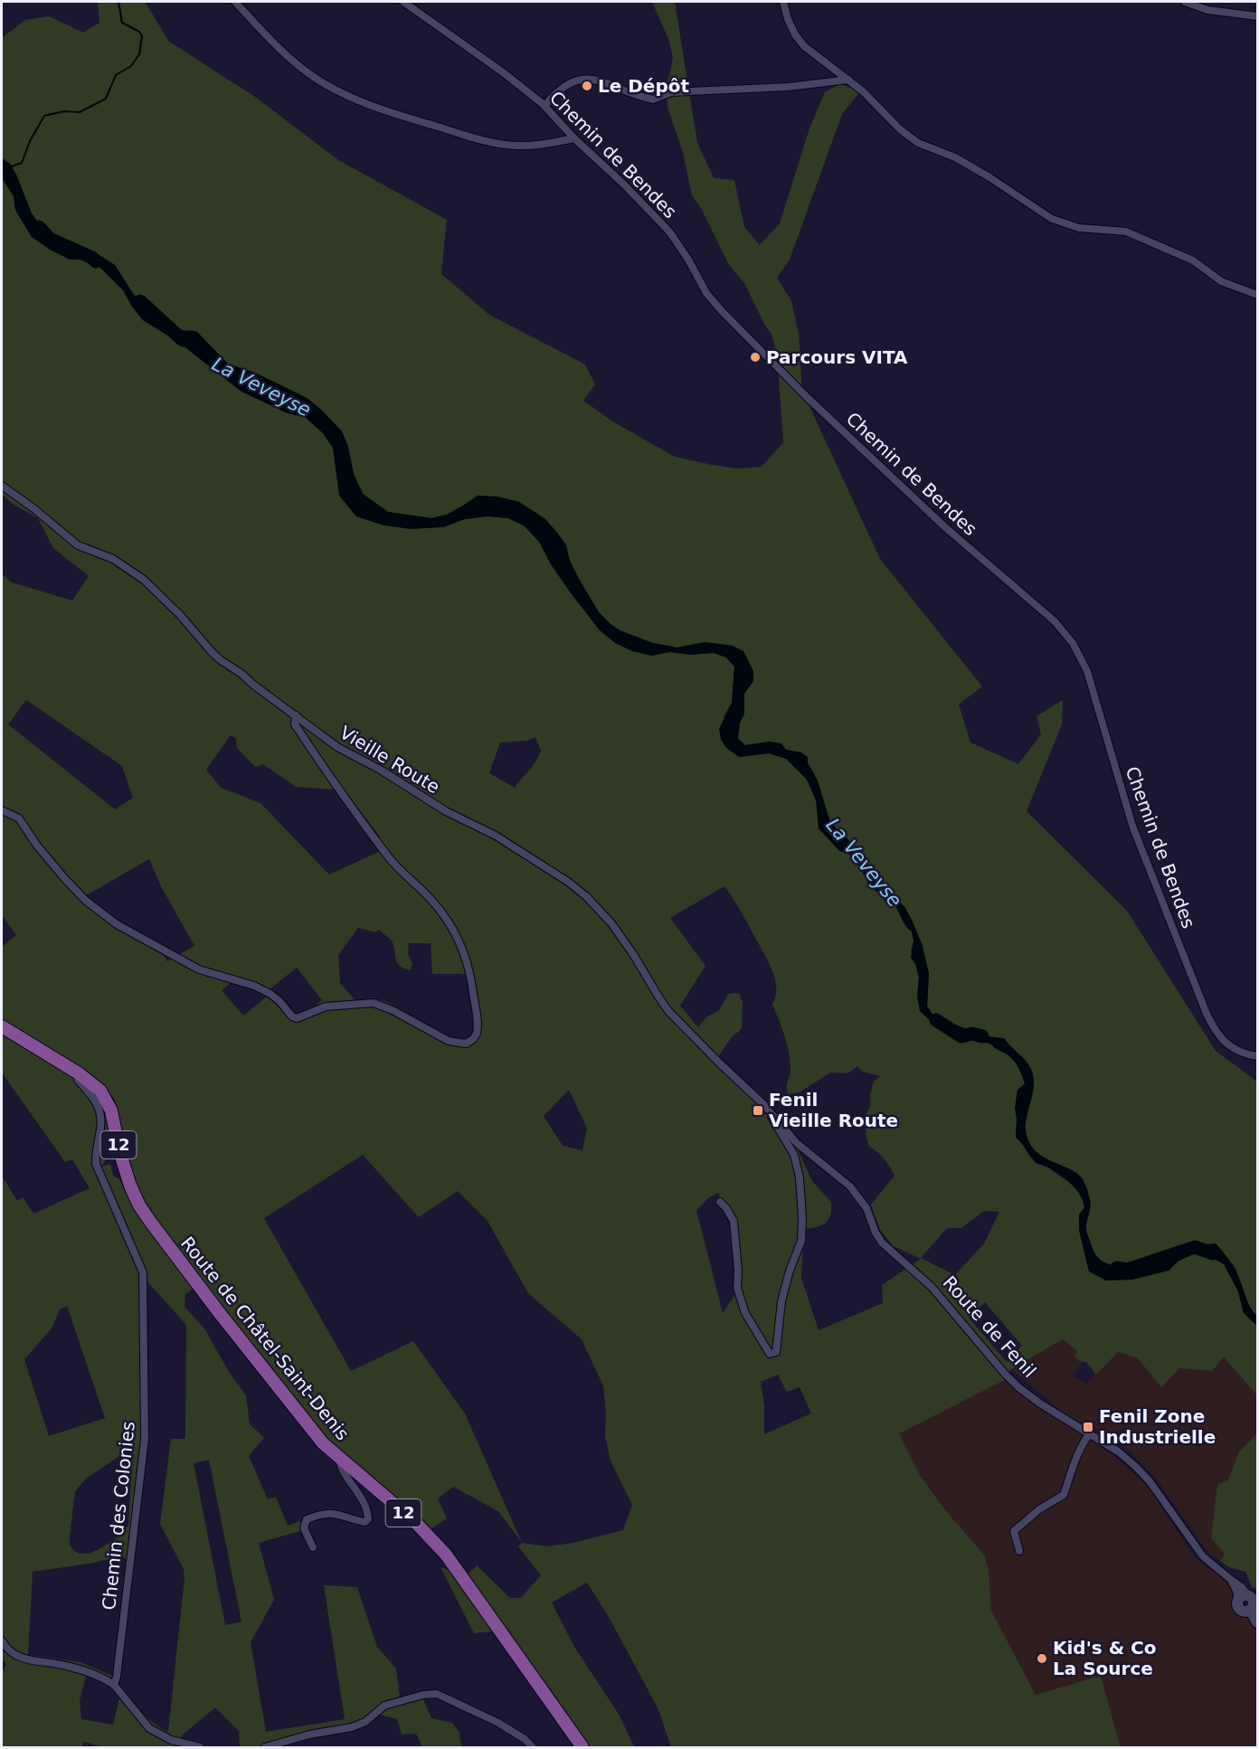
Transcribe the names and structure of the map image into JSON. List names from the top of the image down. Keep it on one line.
{"streets":{"main road":["12","Route de Châtel-Saint-Denis"],"street":["Chemin de Bendes","Vieille Route","Route de Fenil","Chemin des Colonies"]},"crossings":[["Vieille Route","Route de Fenil"],["Route de Châtel-Saint-Denis","Chemin des Colonies"]],"water":["La Veveyse"],"places":{"other":["Le Dépôt","Parcours VITA","Kid's & Co La Source"],"transit":["Fenil Vieille Route","Fenil Zone Industrielle"]}}
